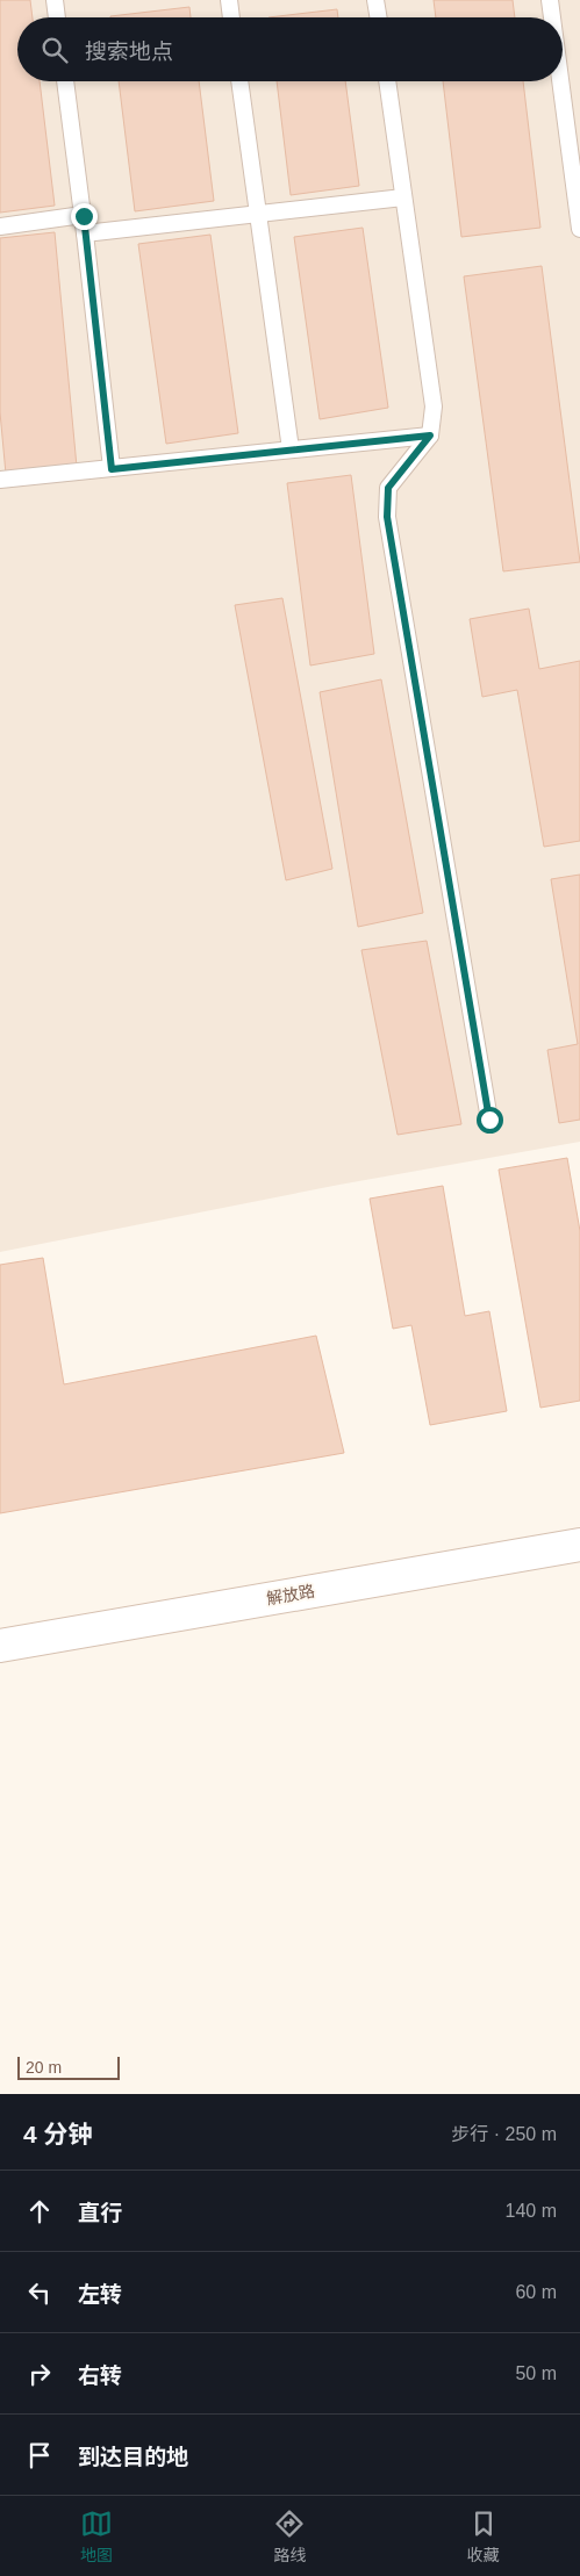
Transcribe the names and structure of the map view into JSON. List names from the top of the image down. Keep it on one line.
{"streets":{"street":["解放路"]},"scale_bar":"20 m","page":{"search":"搜索地点","scale":"20 m","heading":["4 分钟","步行 · 250 m"],"list":[["直行","140 m"],["左转","60 m"],["右转","50 m"],"到达目的地"],"nav":["地图","路线","收藏"]}}
